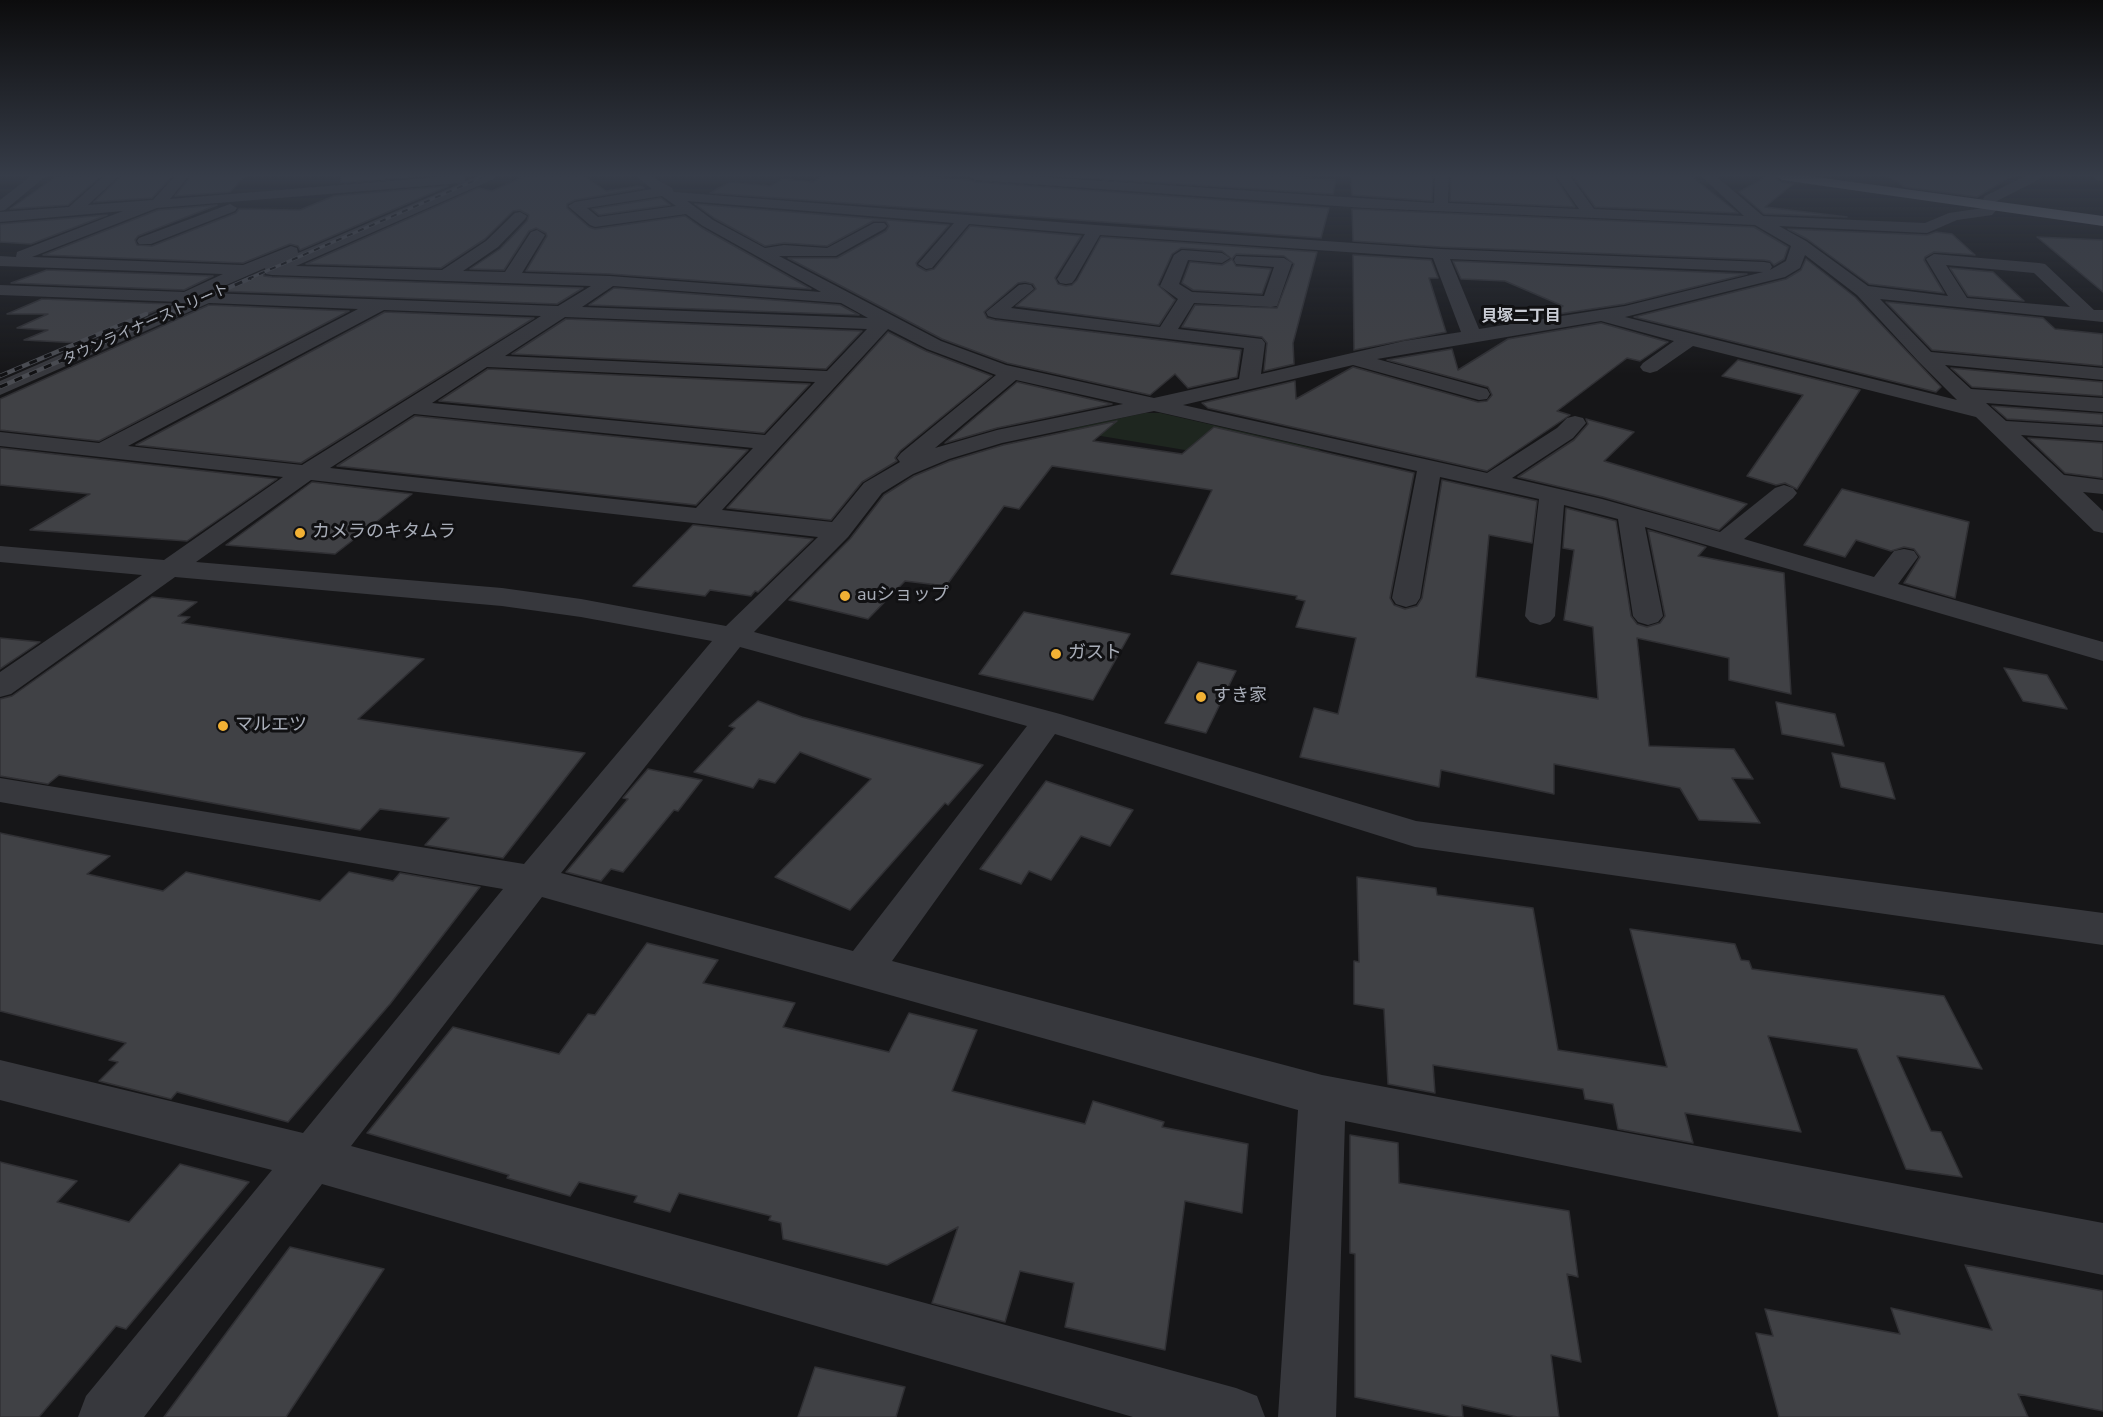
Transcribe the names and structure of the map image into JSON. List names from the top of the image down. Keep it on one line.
{"streets":{"street":["タウンライナーストリート"]},"districts":["貝塚二丁目"],"places":["カメラのキタムラ","auショップ","ガスト","すき家","マルエツ"]}
